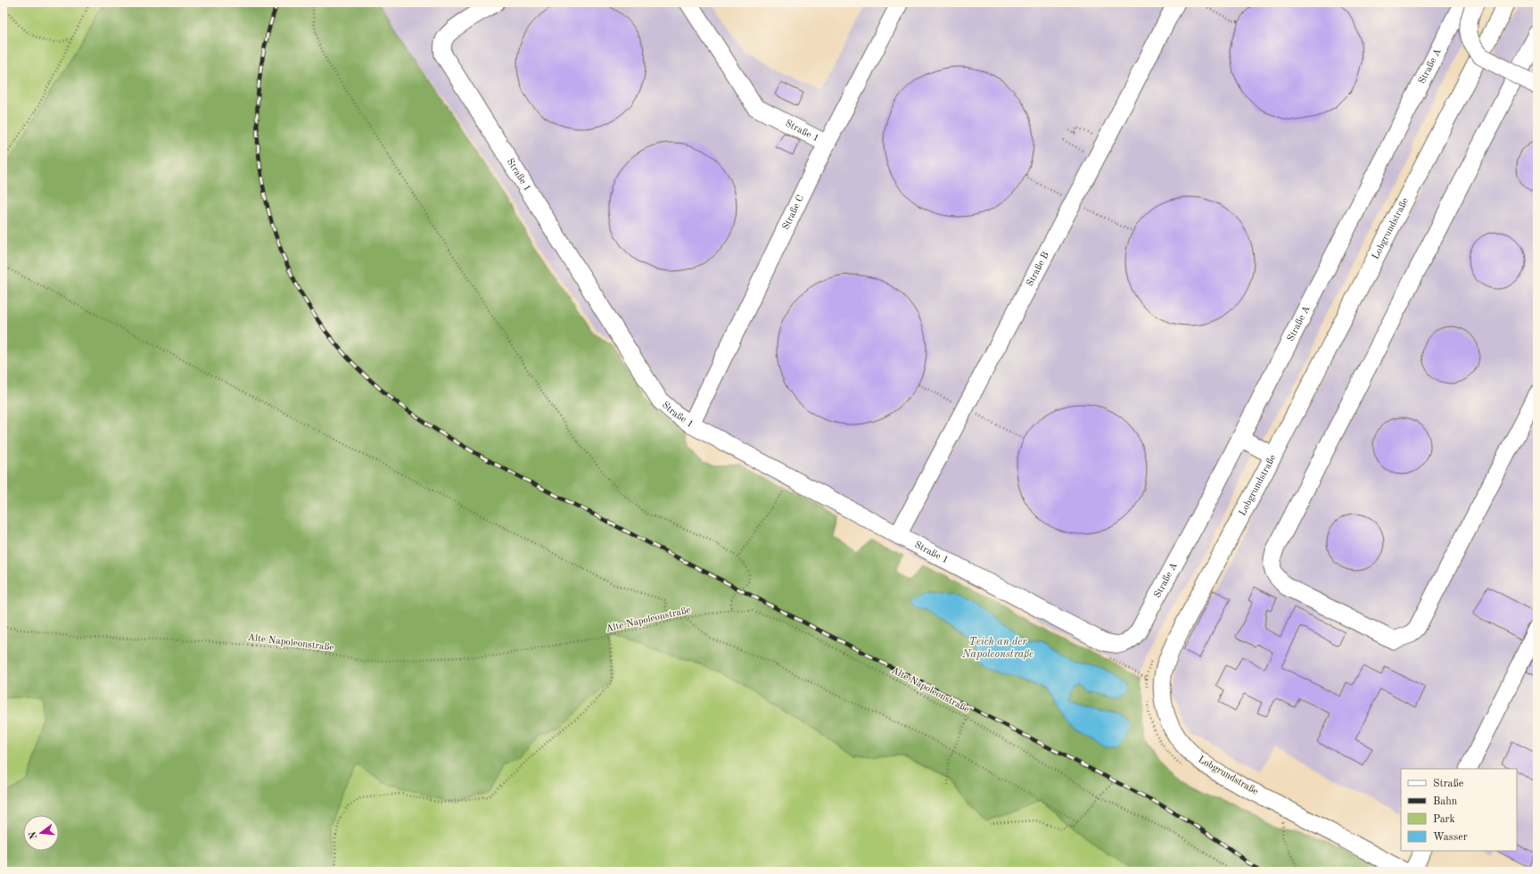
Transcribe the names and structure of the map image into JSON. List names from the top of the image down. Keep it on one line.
{"streets":{"street":["Straße A","Straße 1","Straße C","Lobgrundstraße","Straße B"],"path":["Alte Napoleonstraße"]},"crossings":[["Straße A","Straße 1"],["Straße 1","Straße C"],["Straße 1","Straße B"]],"water":["Teich an der Napoleonstraße"],"legend":["Straße","Bahn","Park","Wasser"],"north":"left"}
